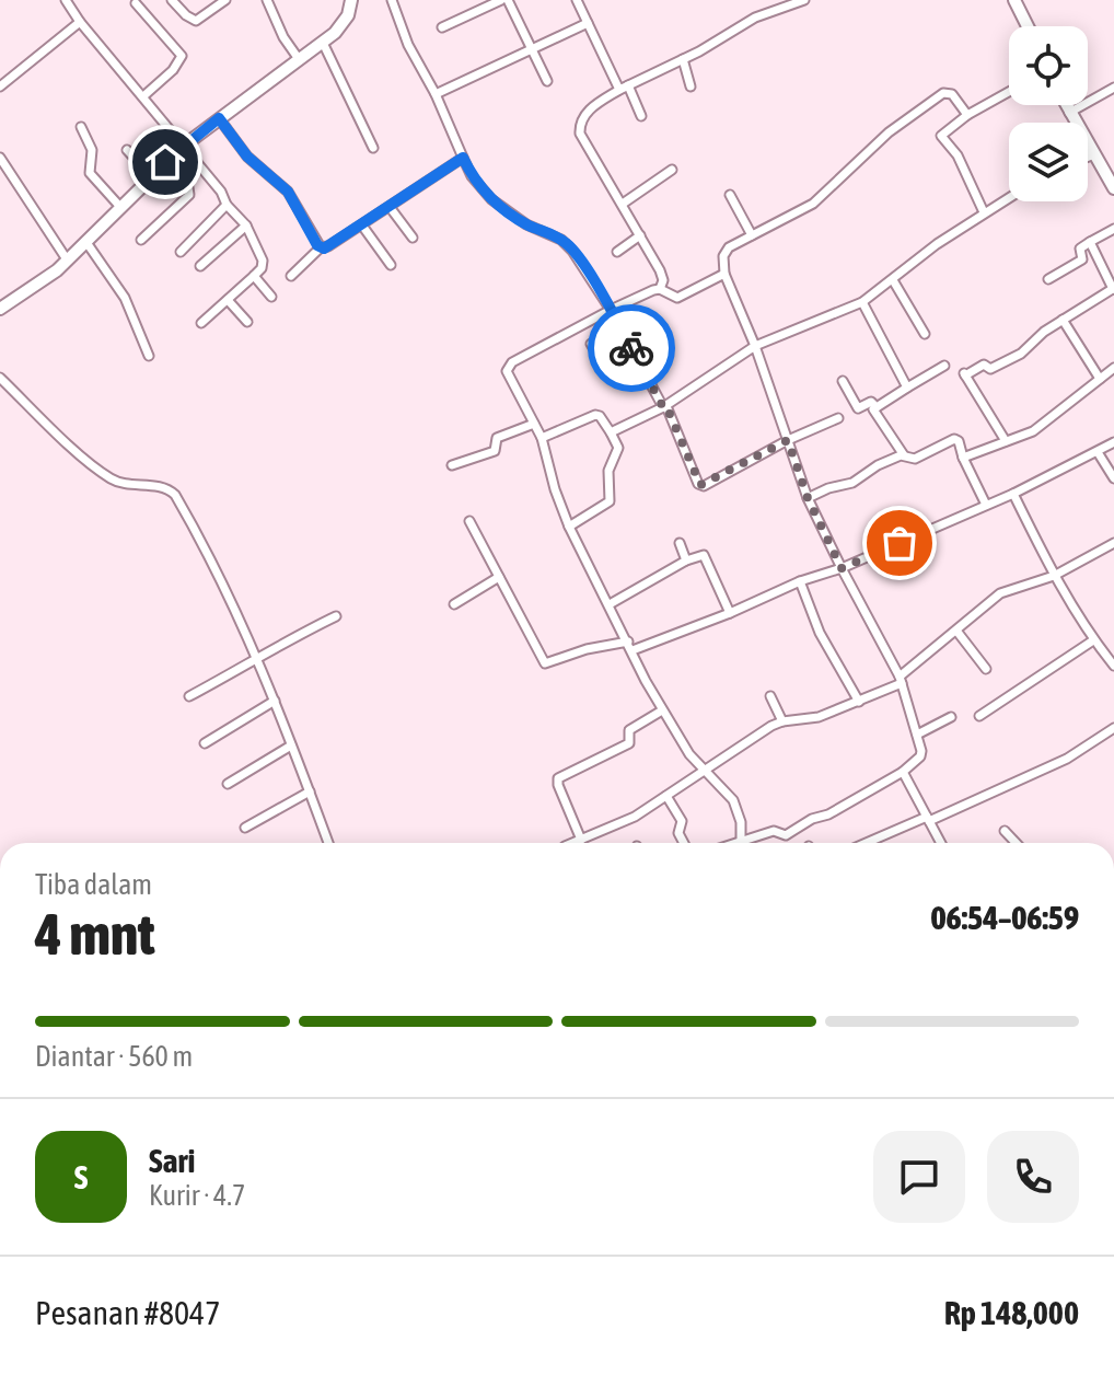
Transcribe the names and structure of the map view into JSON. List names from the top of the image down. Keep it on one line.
{"page":{"heading":["4 mnt","Tiba dalam","06:54–06:59"],"panel":["Sari","Kurir · 4.7","Pesanan #8047","Rp 148,000"],"bar":"Diantar · 560 m","round":"S"}}
